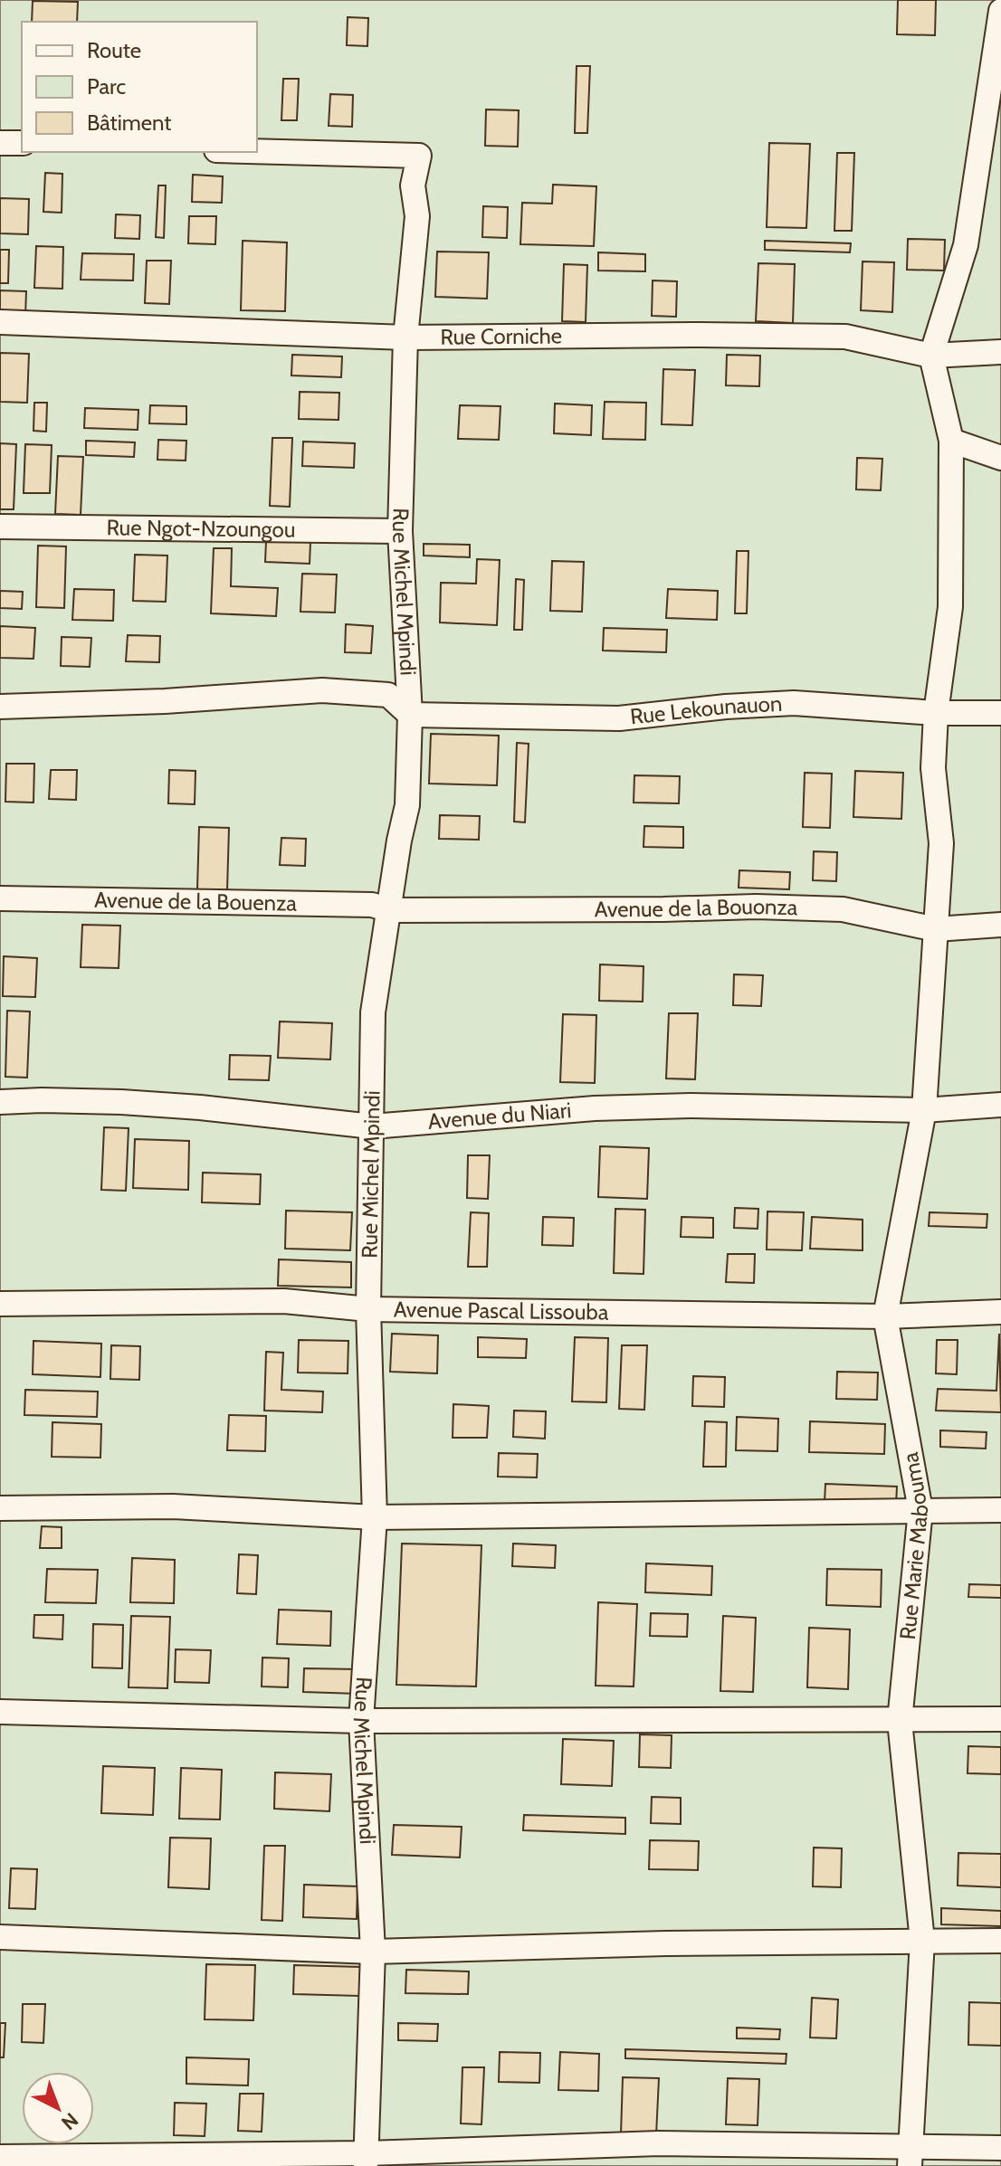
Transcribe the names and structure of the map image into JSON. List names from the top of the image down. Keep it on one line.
{"streets":{"street":["Rue Corniche","Rue Ngot-Nzoungou","Rue Michel Mpindi","Rue Lekounauon","Avenue de la Bouenza","Avenue de la Bouonza","Avenue du Niari","Avenue Pascal Lissouba","Rue Marie Mabouma"]},"crossings":[["Rue Corniche","Rue Michel Mpindi"],["Rue Corniche","Rue Marie Mabouma"],["Rue Ngot-Nzoungou","Rue Michel Mpindi"],["Rue Michel Mpindi","Rue Lekounauon"],["Rue Michel Mpindi","Avenue de la Bouenza"],["Rue Michel Mpindi","Avenue de la Bouonza"],["Rue Michel Mpindi","Avenue du Niari"],["Rue Michel Mpindi","Avenue Pascal Lissouba"],["Rue Lekounauon","Rue Marie Mabouma"],["Avenue de la Bouenza","Avenue de la Bouonza"],["Avenue de la Bouonza","Rue Marie Mabouma"],["Avenue du Niari","Rue Marie Mabouma"],["Avenue Pascal Lissouba","Rue Marie Mabouma"]],"legend":["Route","Parc","Bâtiment"],"north":"bottom right"}
